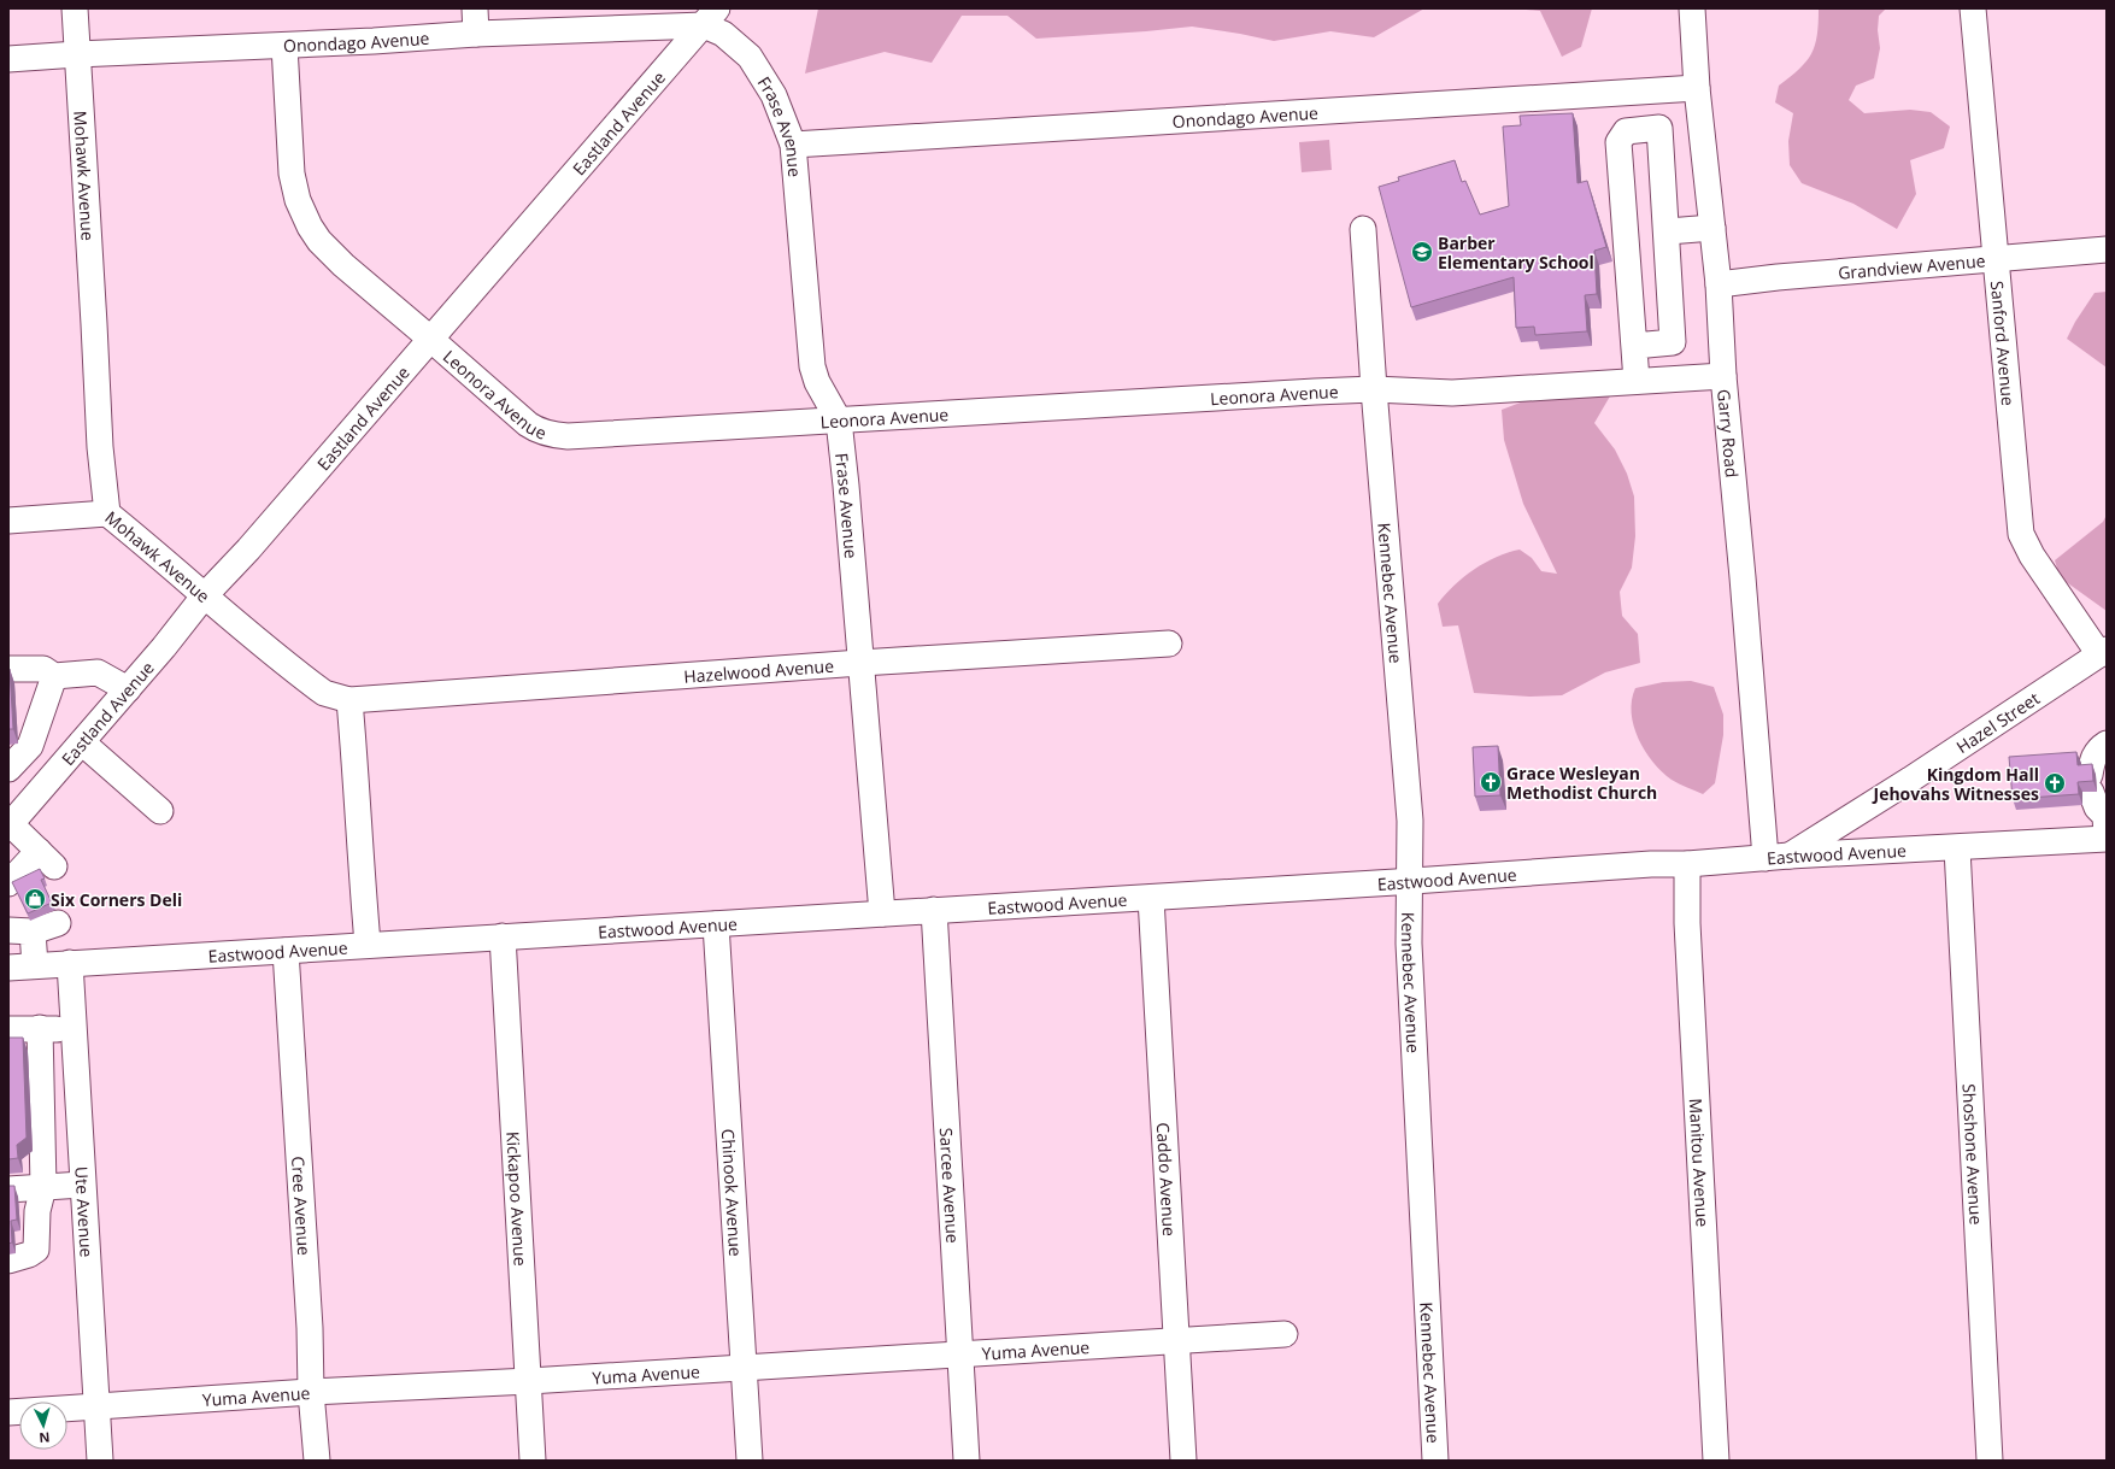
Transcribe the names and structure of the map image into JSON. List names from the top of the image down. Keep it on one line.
{"streets":{"street":["Onondago Avenue","Eastland Avenue","Frase Avenue","Mohawk Avenue","Grandview Avenue","Sanford Avenue","Leonora Avenue","Garry Road","Kennebec Avenue","Hazelwood Avenue","Hazel Street","Eastwood Avenue","Shoshone Avenue","Manitou Avenue","Caddo Avenue","Sarcee Avenue","Chinook Avenue","Kickapoo Avenue","Cree Avenue","Ute Avenue","Yuma Avenue"]},"crossings":[["Onondago Avenue","Eastland Avenue"],["Onondago Avenue","Frase Avenue"],["Onondago Avenue","Mohawk Avenue"],["Onondago Avenue","Leonora Avenue"],["Onondago Avenue","Garry Road"],["Eastland Avenue","Frase Avenue"],["Eastland Avenue","Mohawk Avenue"],["Eastland Avenue","Leonora Avenue"],["Frase Avenue","Leonora Avenue"],["Frase Avenue","Hazelwood Avenue"],["Frase Avenue","Eastwood Avenue"],["Mohawk Avenue","Hazelwood Avenue"],["Grandview Avenue","Sanford Avenue"],["Grandview Avenue","Garry Road"],["Sanford Avenue","Hazel Street"],["Leonora Avenue","Garry Road"],["Leonora Avenue","Kennebec Avenue"],["Garry Road","Hazel Street"],["Garry Road","Eastwood Avenue"],["Kennebec Avenue","Eastwood Avenue"],["Hazel Street","Eastwood Avenue"],["Eastwood Avenue","Shoshone Avenue"],["Eastwood Avenue","Manitou Avenue"],["Eastwood Avenue","Caddo Avenue"],["Eastwood Avenue","Sarcee Avenue"],["Eastwood Avenue","Chinook Avenue"],["Eastwood Avenue","Kickapoo Avenue"],["Eastwood Avenue","Cree Avenue"],["Eastwood Avenue","Ute Avenue"],["Caddo Avenue","Yuma Avenue"],["Sarcee Avenue","Yuma Avenue"],["Chinook Avenue","Yuma Avenue"],["Kickapoo Avenue","Yuma Avenue"],["Cree Avenue","Yuma Avenue"],["Ute Avenue","Yuma Avenue"]],"places":{"school or university":["Barber Elementary School"],"church":["Grace Wesleyan Methodist Church","Kingdom Hall Jehovahs Witnesses"],"shop":["Six Corners Deli"]},"north":"bottom"}
